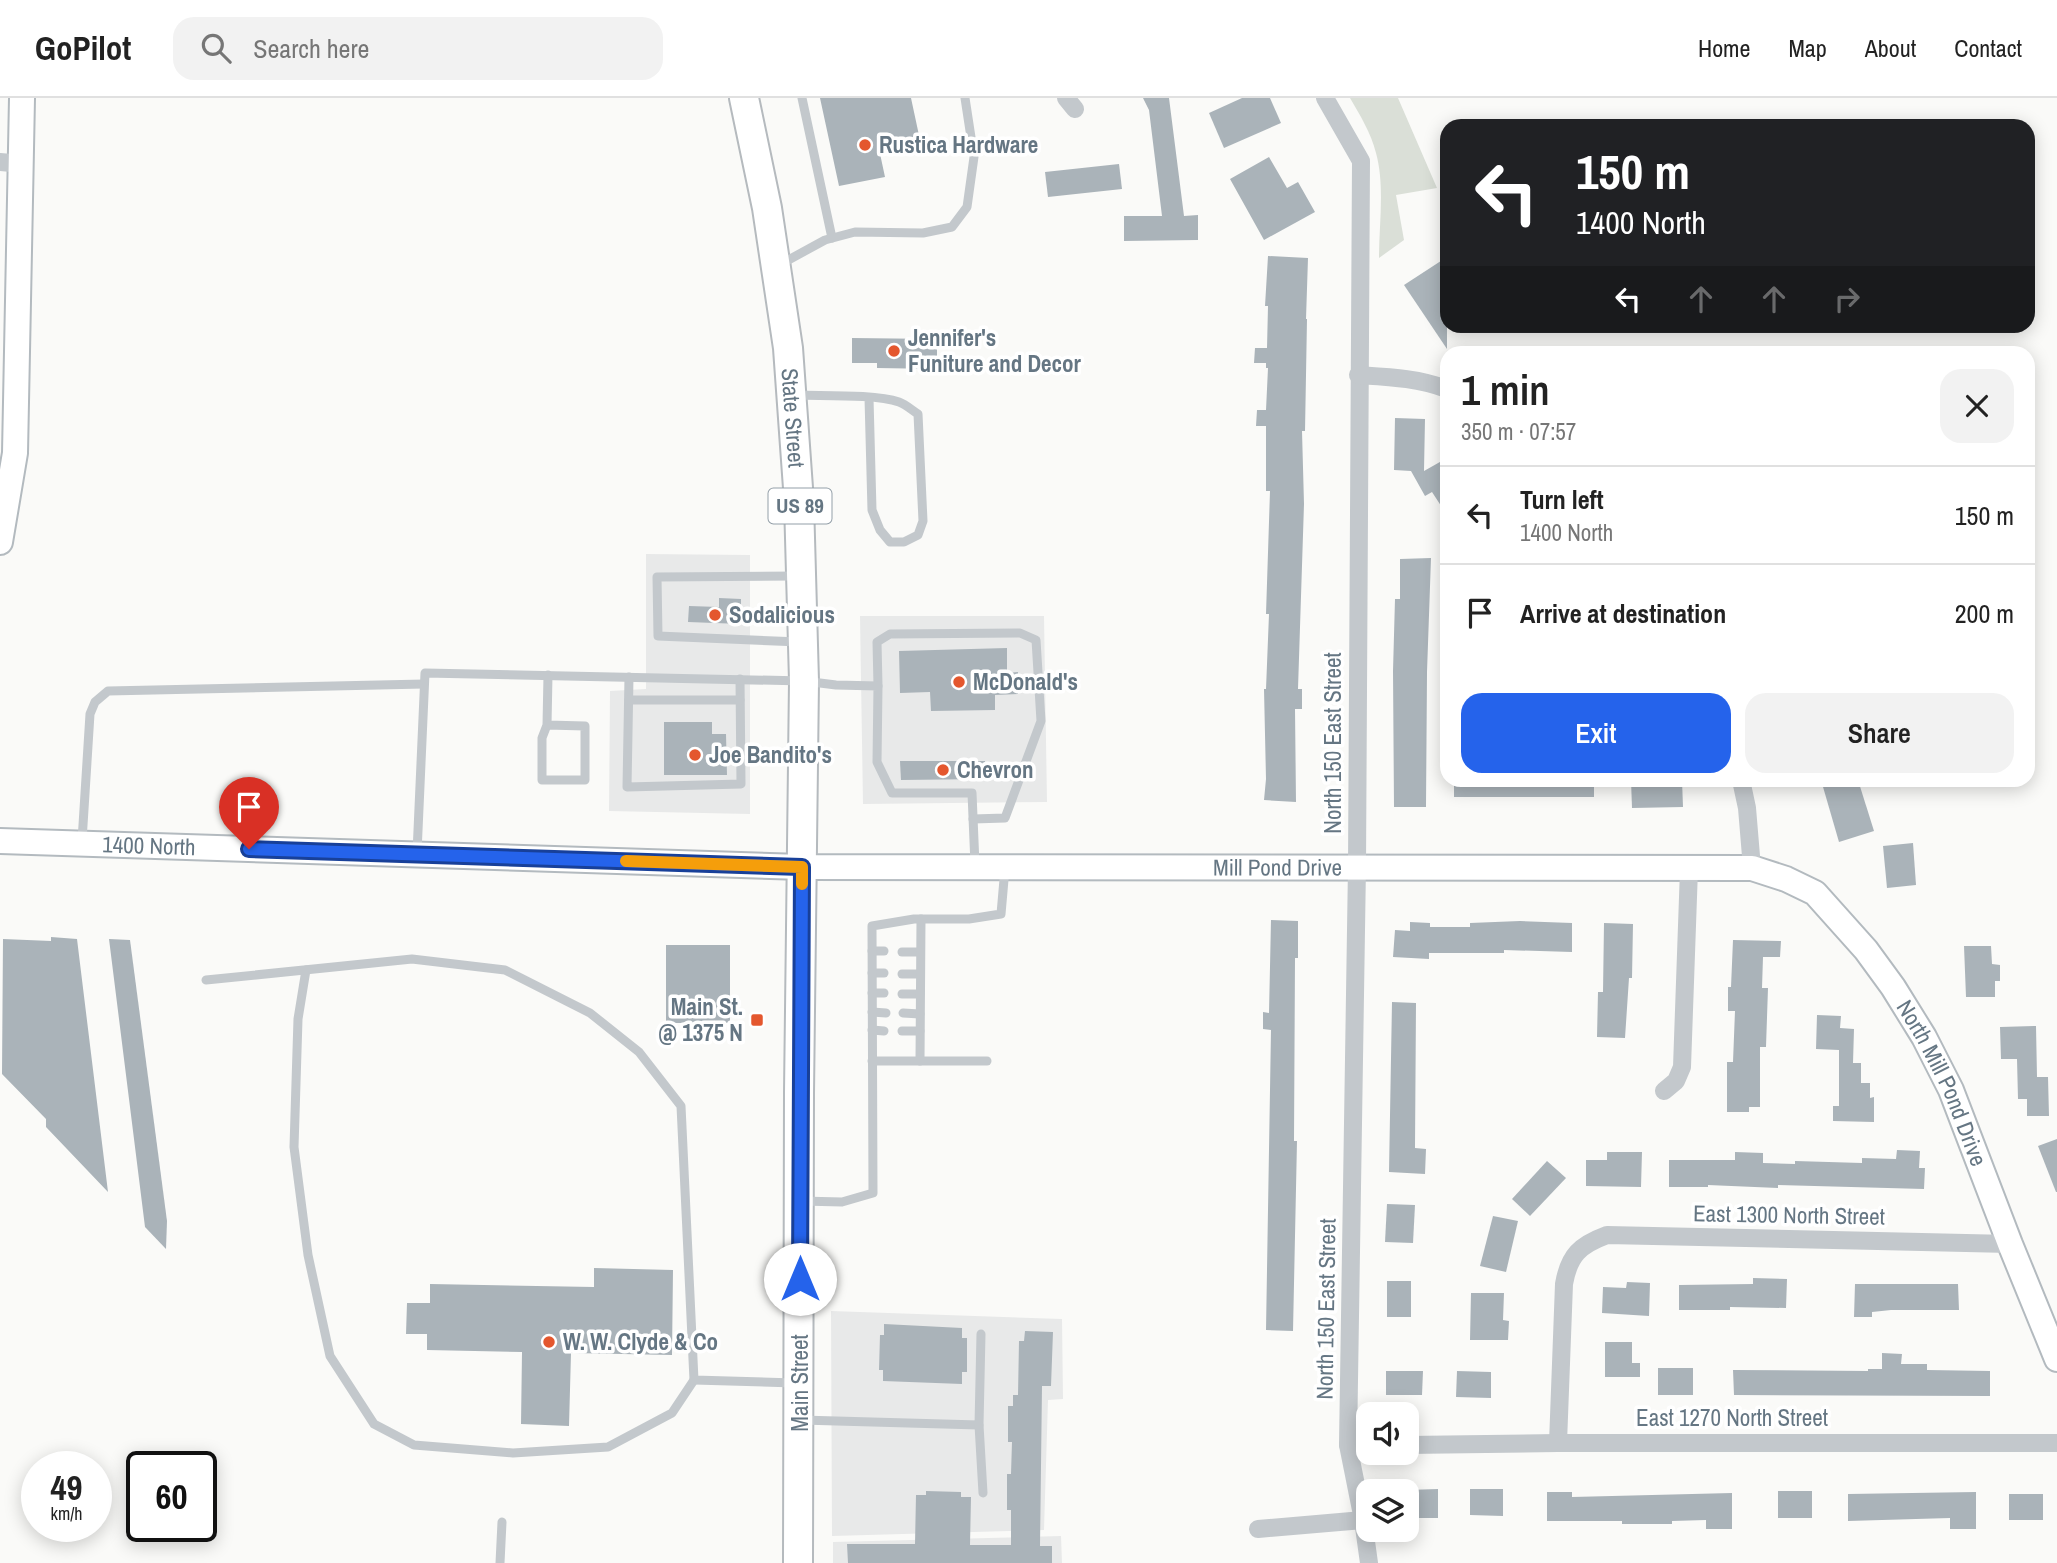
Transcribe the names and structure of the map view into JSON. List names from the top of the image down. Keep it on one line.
{"streets":{"main road":["State Street","US 89","1400 North","Mill Pond Drive","North Mill Pond Drive","Main Street"],"street":["North 150 East Street","East 1300 North Street","East 1270 North Street"]},"crossings":[["State Street","1400 North"],["State Street","Mill Pond Drive"],["State Street","Main Street"],["North 150 East Street","Mill Pond Drive"],["1400 North","Mill Pond Drive"],["1400 North","Main Street"],["Mill Pond Drive","North Mill Pond Drive"],["Mill Pond Drive","Main Street"],["North Mill Pond Drive","East 1300 North Street"],["East 1300 North Street","East 1270 North Street"]],"places":{"other":["Rustica Hardware","Jennifer's Funiture and Decor","Sodalicious","McDonald's","Joe Bandito's","Chevron","W. W. Clyde & Co"],"transit":["Main St. @ 1375 N"]},"page":{"header":"GoPilot","search":"Search here","nav":["Home","Map","About","Contact"],"turn":["150 m","1400 North"],"heading":["1 min","350 m · 07:57"],"list":[{"name":"Turn left","note":"1400 North","value":"150 m"},{"name":"Arrive at destination","value":"200 m"}],"buttons":["Exit","Share"],"speed":"49 km/h","limit":"60"}}
